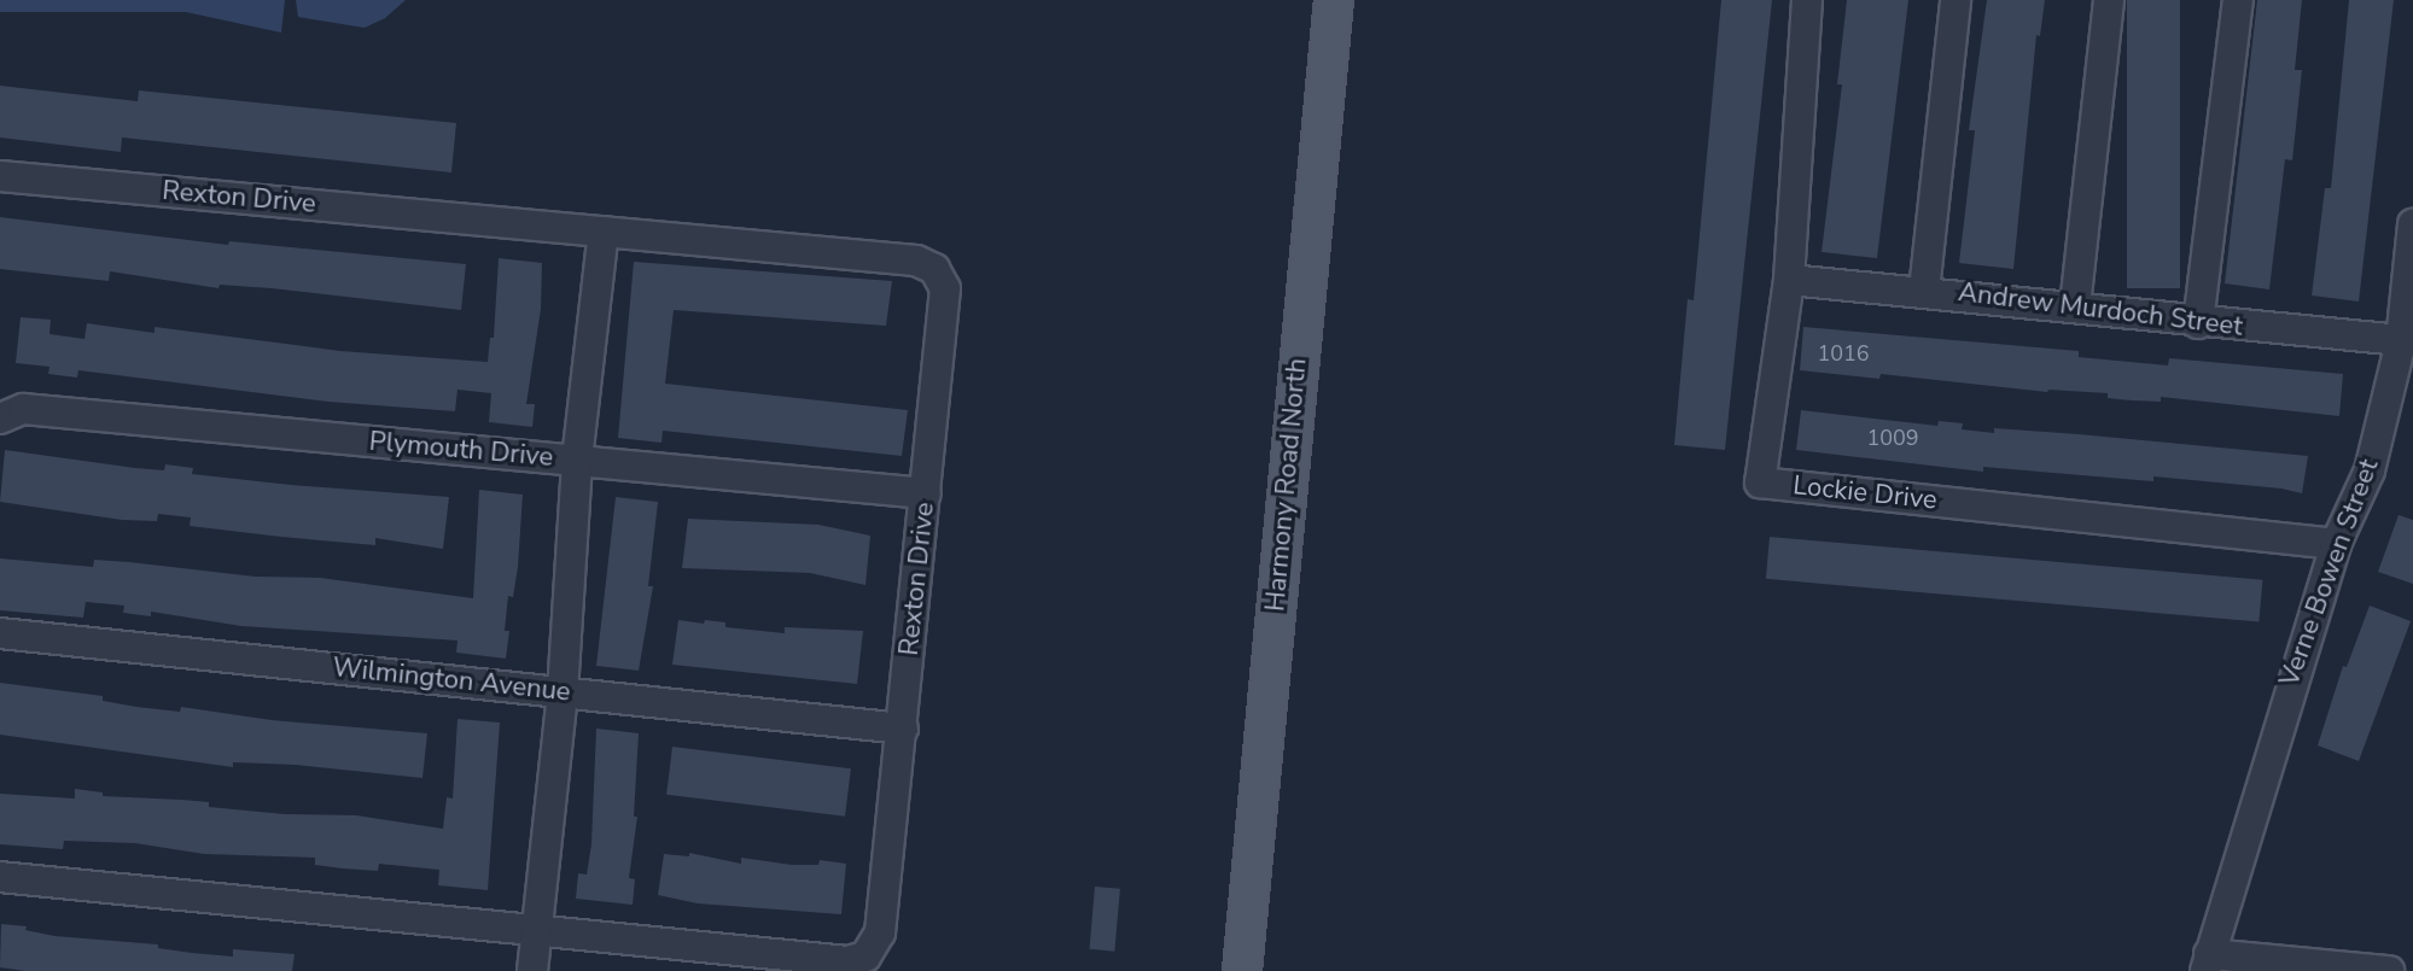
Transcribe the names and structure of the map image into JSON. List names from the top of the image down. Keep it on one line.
{"streets":{"main road":["Harmony Road North"],"street":["Rexton Drive","Andrew Murdoch Street","Plymouth Drive","Lockie Drive","Verne Bowen Street","Wilmington Avenue"]},"crossings":[["Rexton Drive","Plymouth Drive"],["Rexton Drive","Wilmington Avenue"],["Andrew Murdoch Street","Lockie Drive"],["Andrew Murdoch Street","Verne Bowen Street"],["Lockie Drive","Verne Bowen Street"]],"house_numbers":["1016","1009"]}
